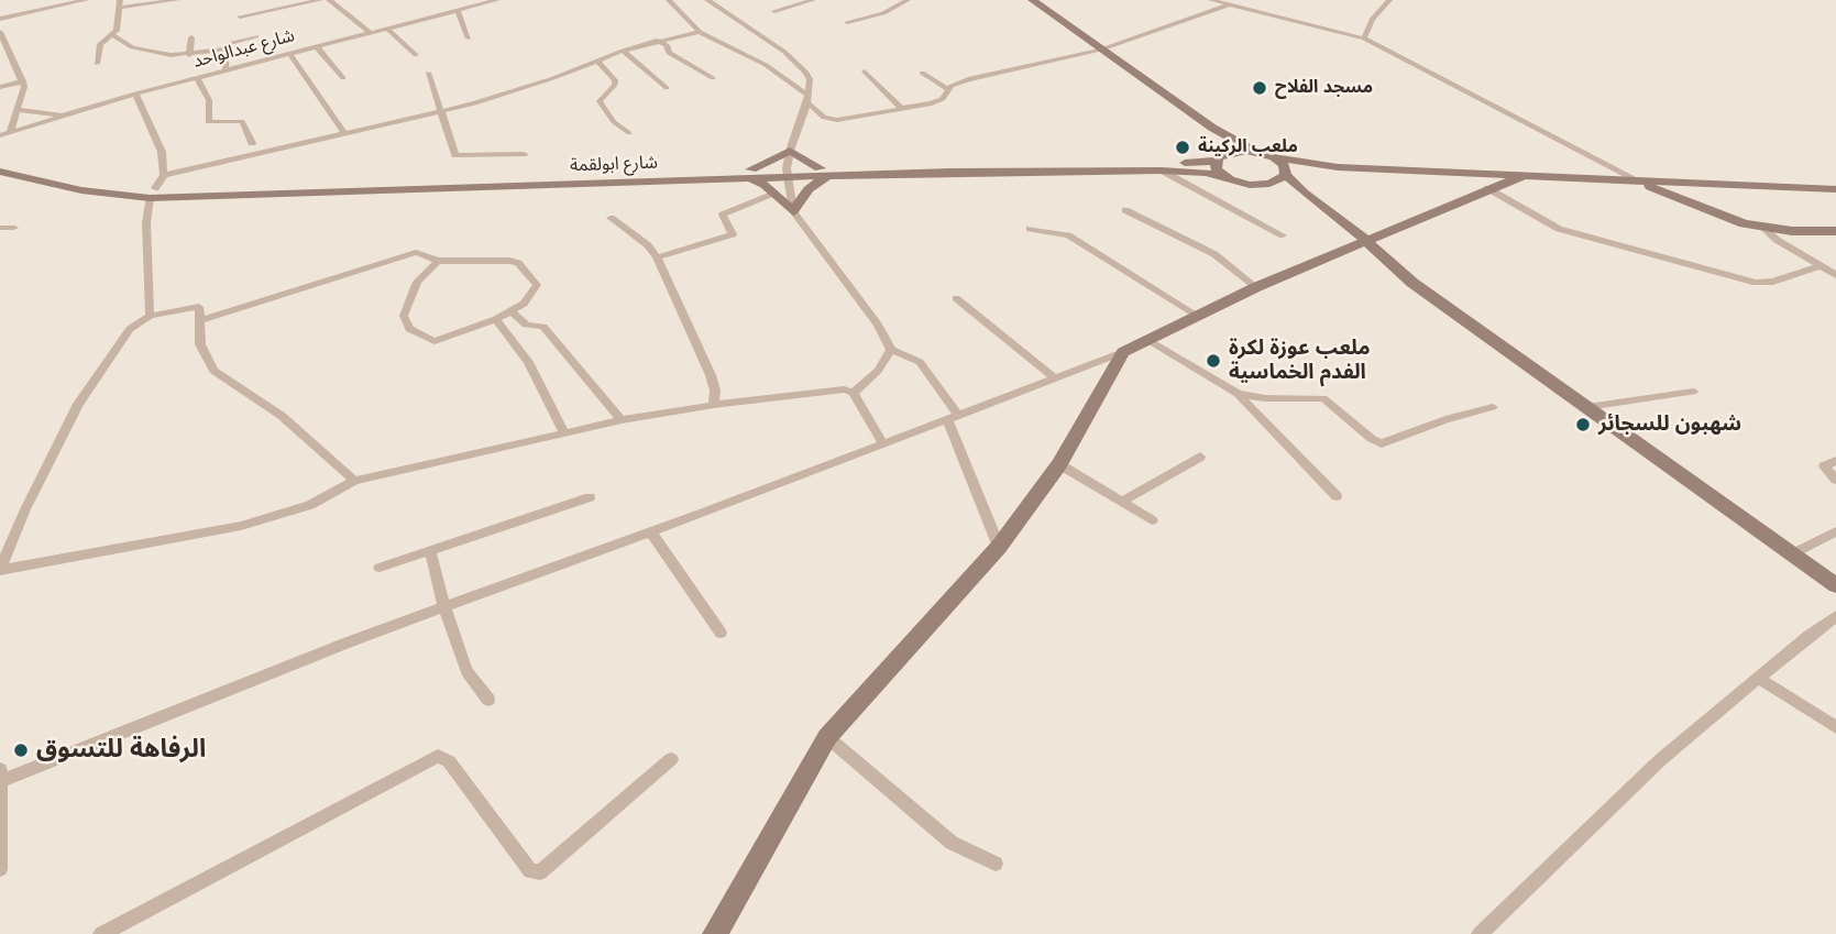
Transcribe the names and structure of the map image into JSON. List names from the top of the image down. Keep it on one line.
{"streets":{"street":["شارع عبدالواحد","شارع ابولقمة"]},"places":["مسجد الفلاح","ملعب الركينة","ملعب عوزة لكرة الفدم الخماسية","شهبون للسجائر","الرفاهة للتسوق"]}
